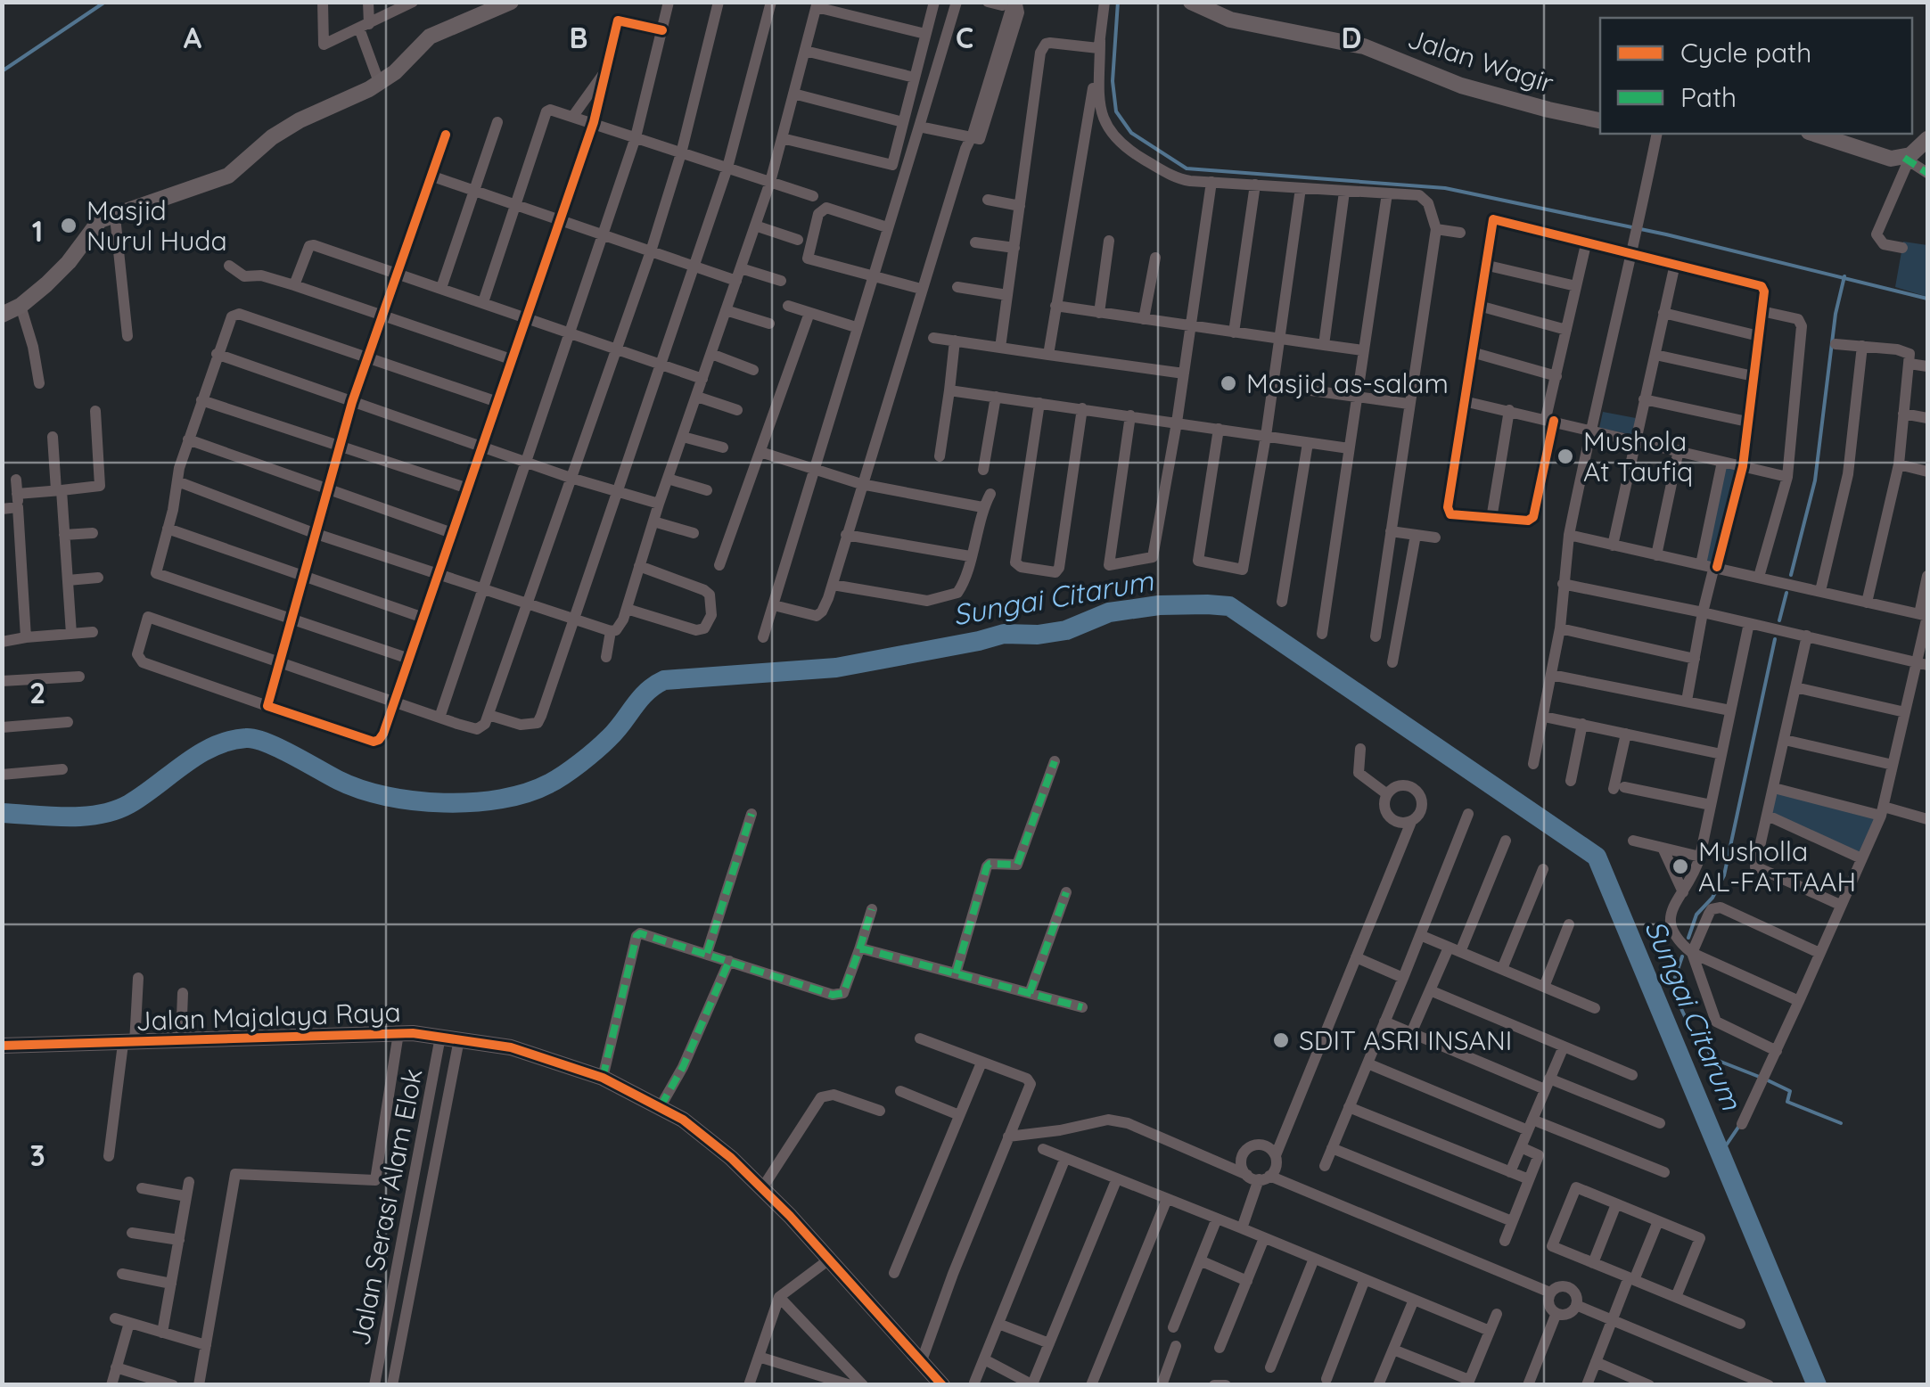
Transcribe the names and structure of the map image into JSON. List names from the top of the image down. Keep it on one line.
{"streets":{"street":["Jalan Wagir","Jalan Majalaya Raya","Jalan Serasi Alam Elok"]},"crossings":[["Jalan Majalaya Raya","Jalan Serasi Alam Elok"]],"water":["Sungai Citarum"],"places":["Masjid Nurul Huda","Masjid as-salam","Mushola At Taufiq","Musholla AL-FATTAAH","SDIT ASRI INSANI"],"legend":["Cycle path","Path"],"grid":{"columns":["A","B","C","D"],"rows":["1","2","3"]}}
